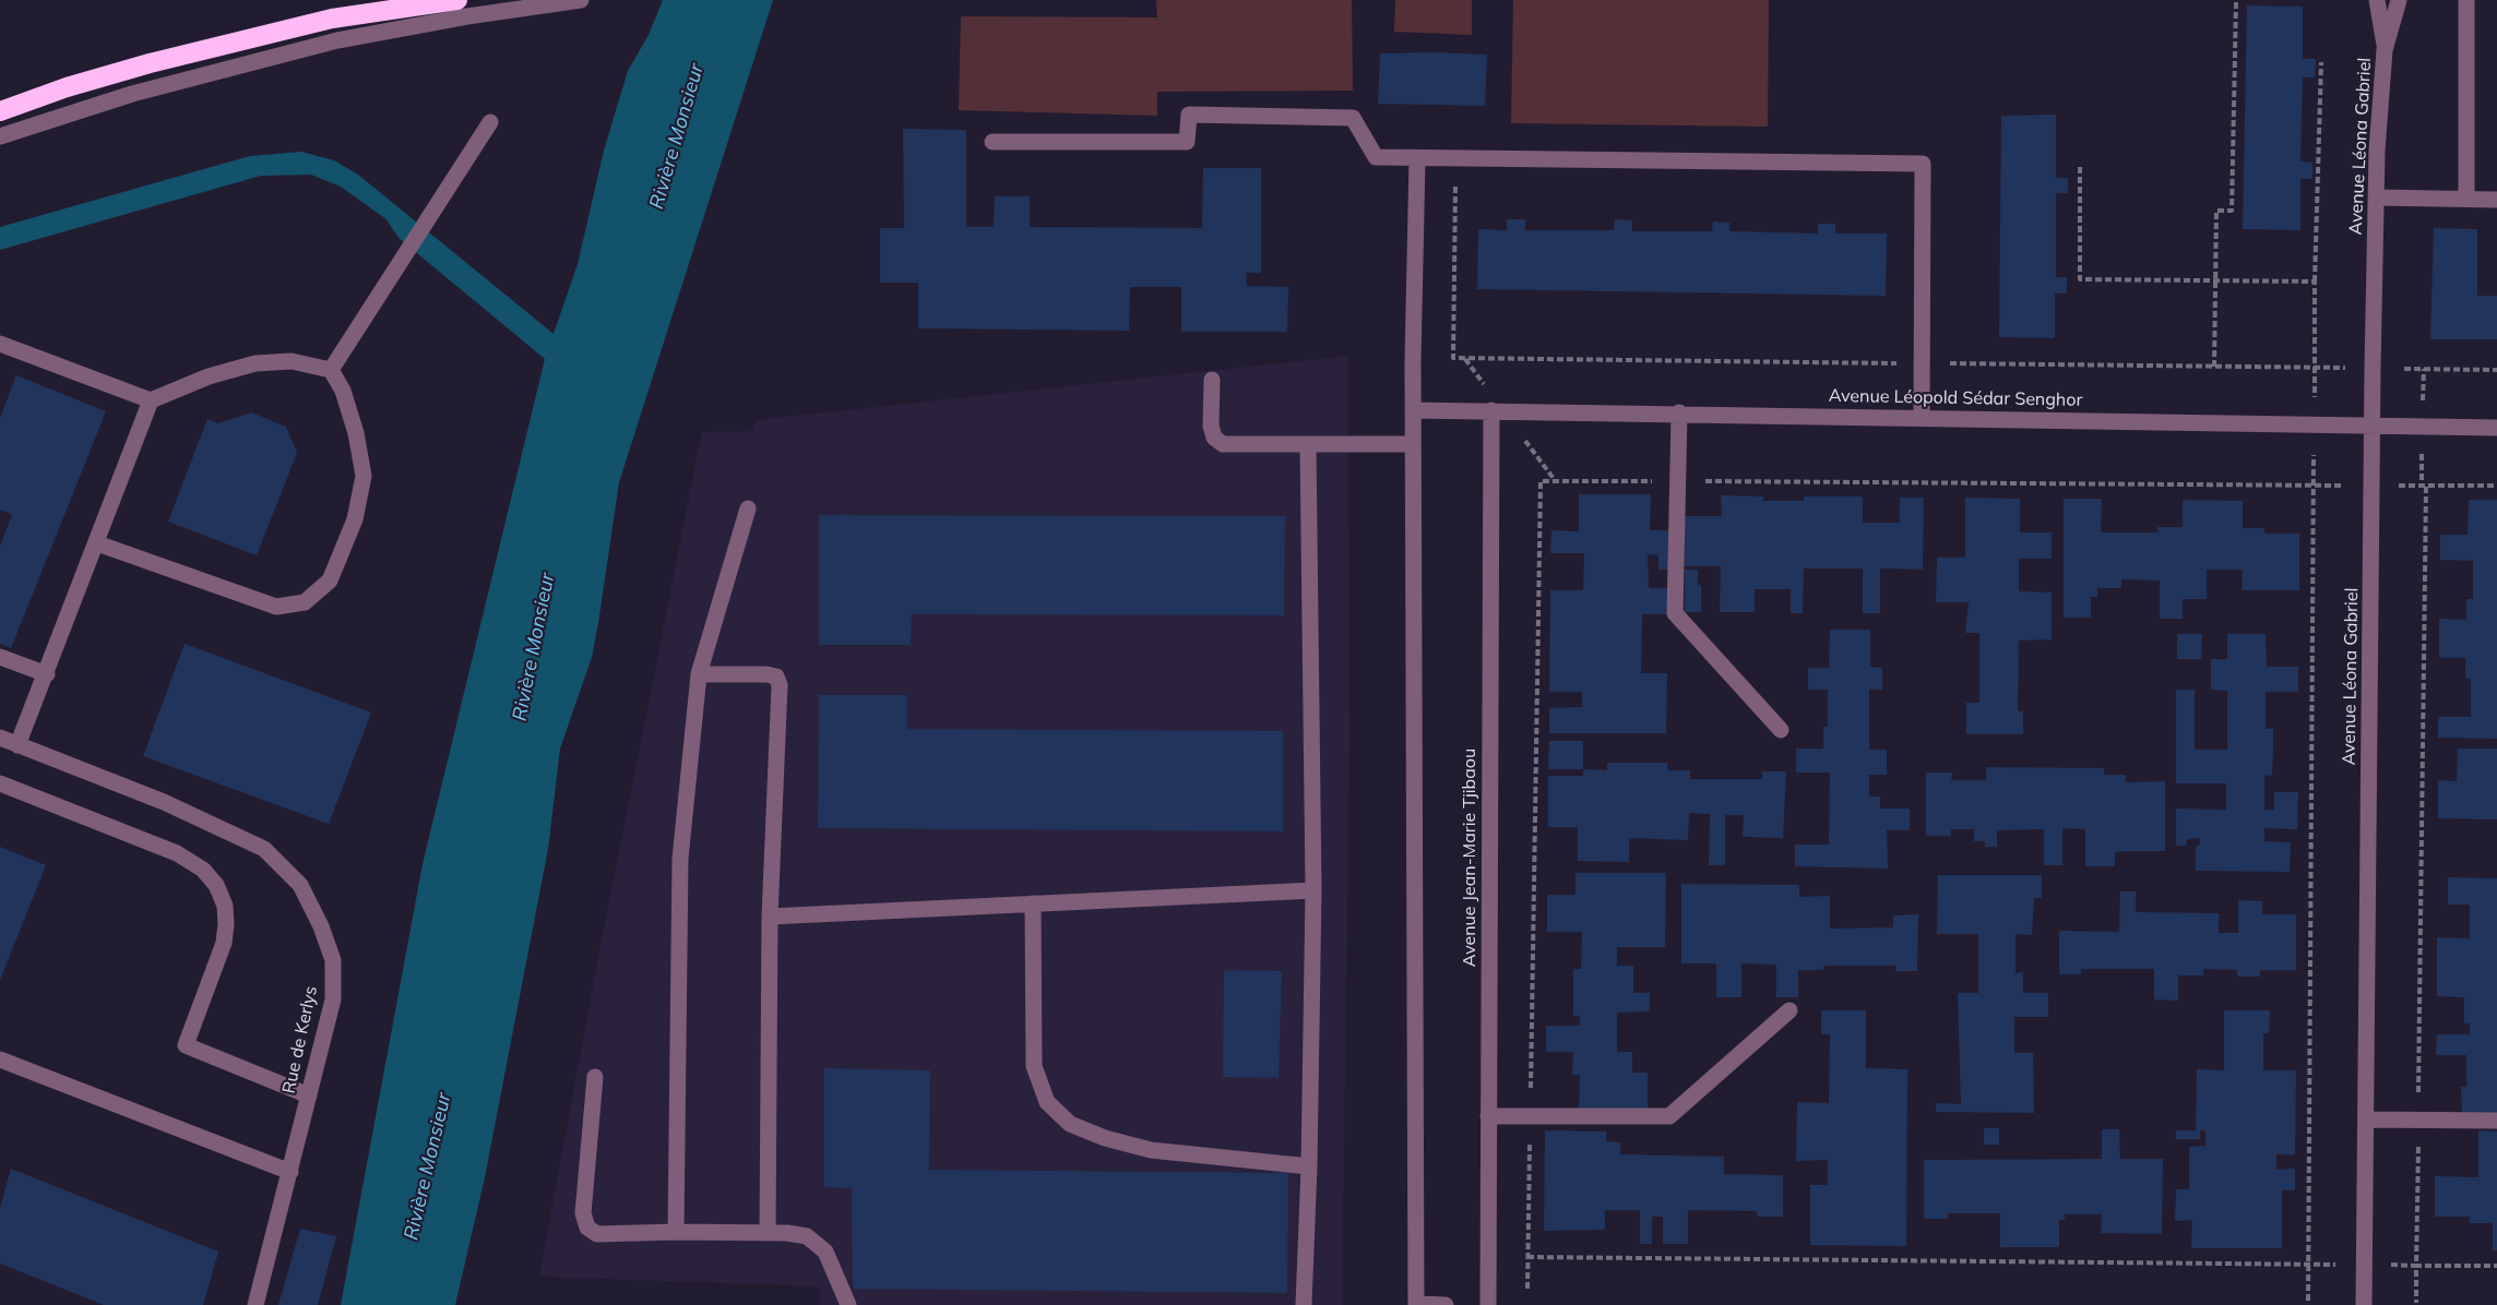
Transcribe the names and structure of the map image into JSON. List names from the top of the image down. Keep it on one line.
{"streets":{"street":["Avenue Léona Gabriel","Avenue Léopold Sédar Senghor","Avenue Jean-Marie Tjibaou","Rue de Kerlys"]},"crossings":[["Avenue Léona Gabriel","Avenue Léopold Sédar Senghor"],["Avenue Léopold Sédar Senghor","Avenue Jean-Marie Tjibaou"]],"water":["Rivière Monsieur"]}
